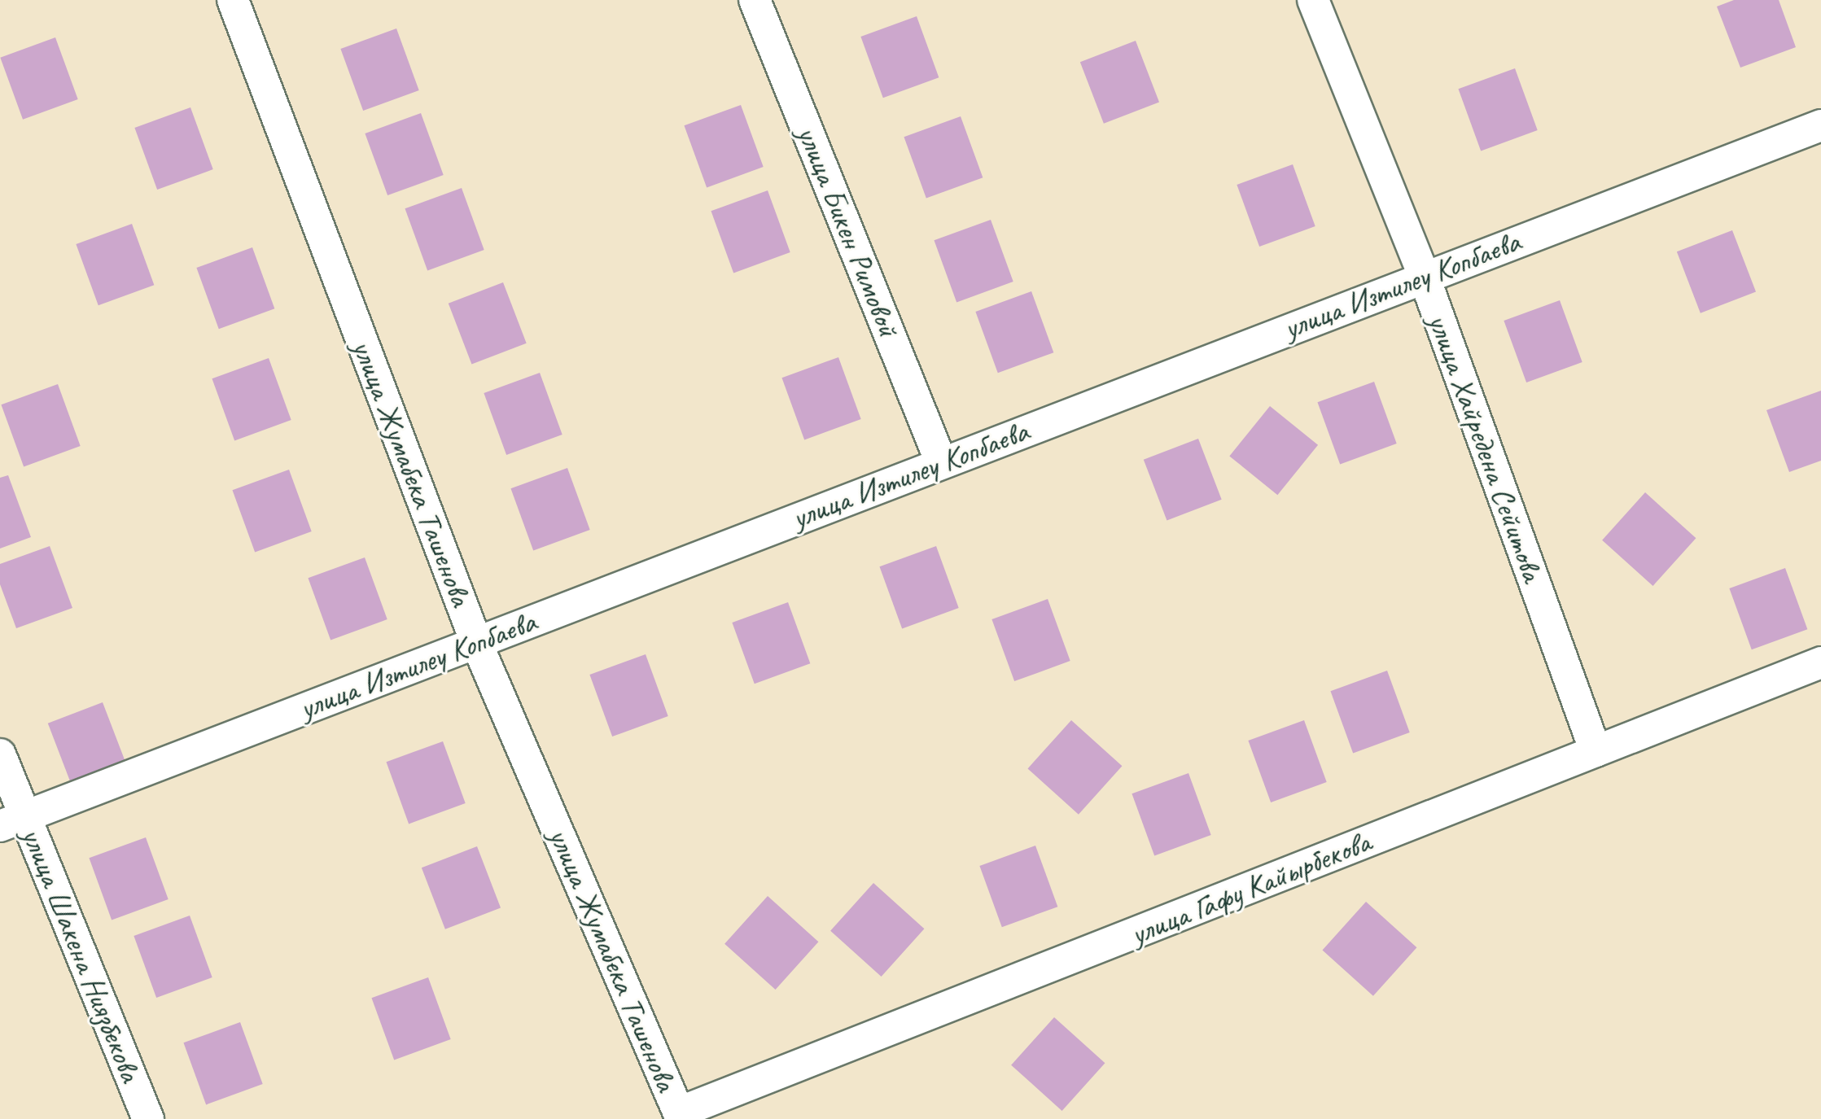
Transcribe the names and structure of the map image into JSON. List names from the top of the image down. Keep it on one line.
{"streets":{"street":["улица Бикен Римовой","улица Изтилеу Копбаева","улица Хайредена Сейитова","улица Жумабека Ташенова","улица Гафу Кайырбекова","улица Шакена Ниязбекова"]},"crossings":[["улица Бикен Римовой","улица Изтилеу Копбаева"],["улица Изтилеу Копбаева","улица Хайредена Сейитова"],["улица Изтилеу Копбаева","улица Жумабека Ташенова"],["улица Изтилеу Копбаева","улица Шакена Ниязбекова"],["улица Хайредена Сейитова","улица Гафу Кайырбекова"],["улица Жумабека Ташенова","улица Гафу Кайырбекова"]]}
